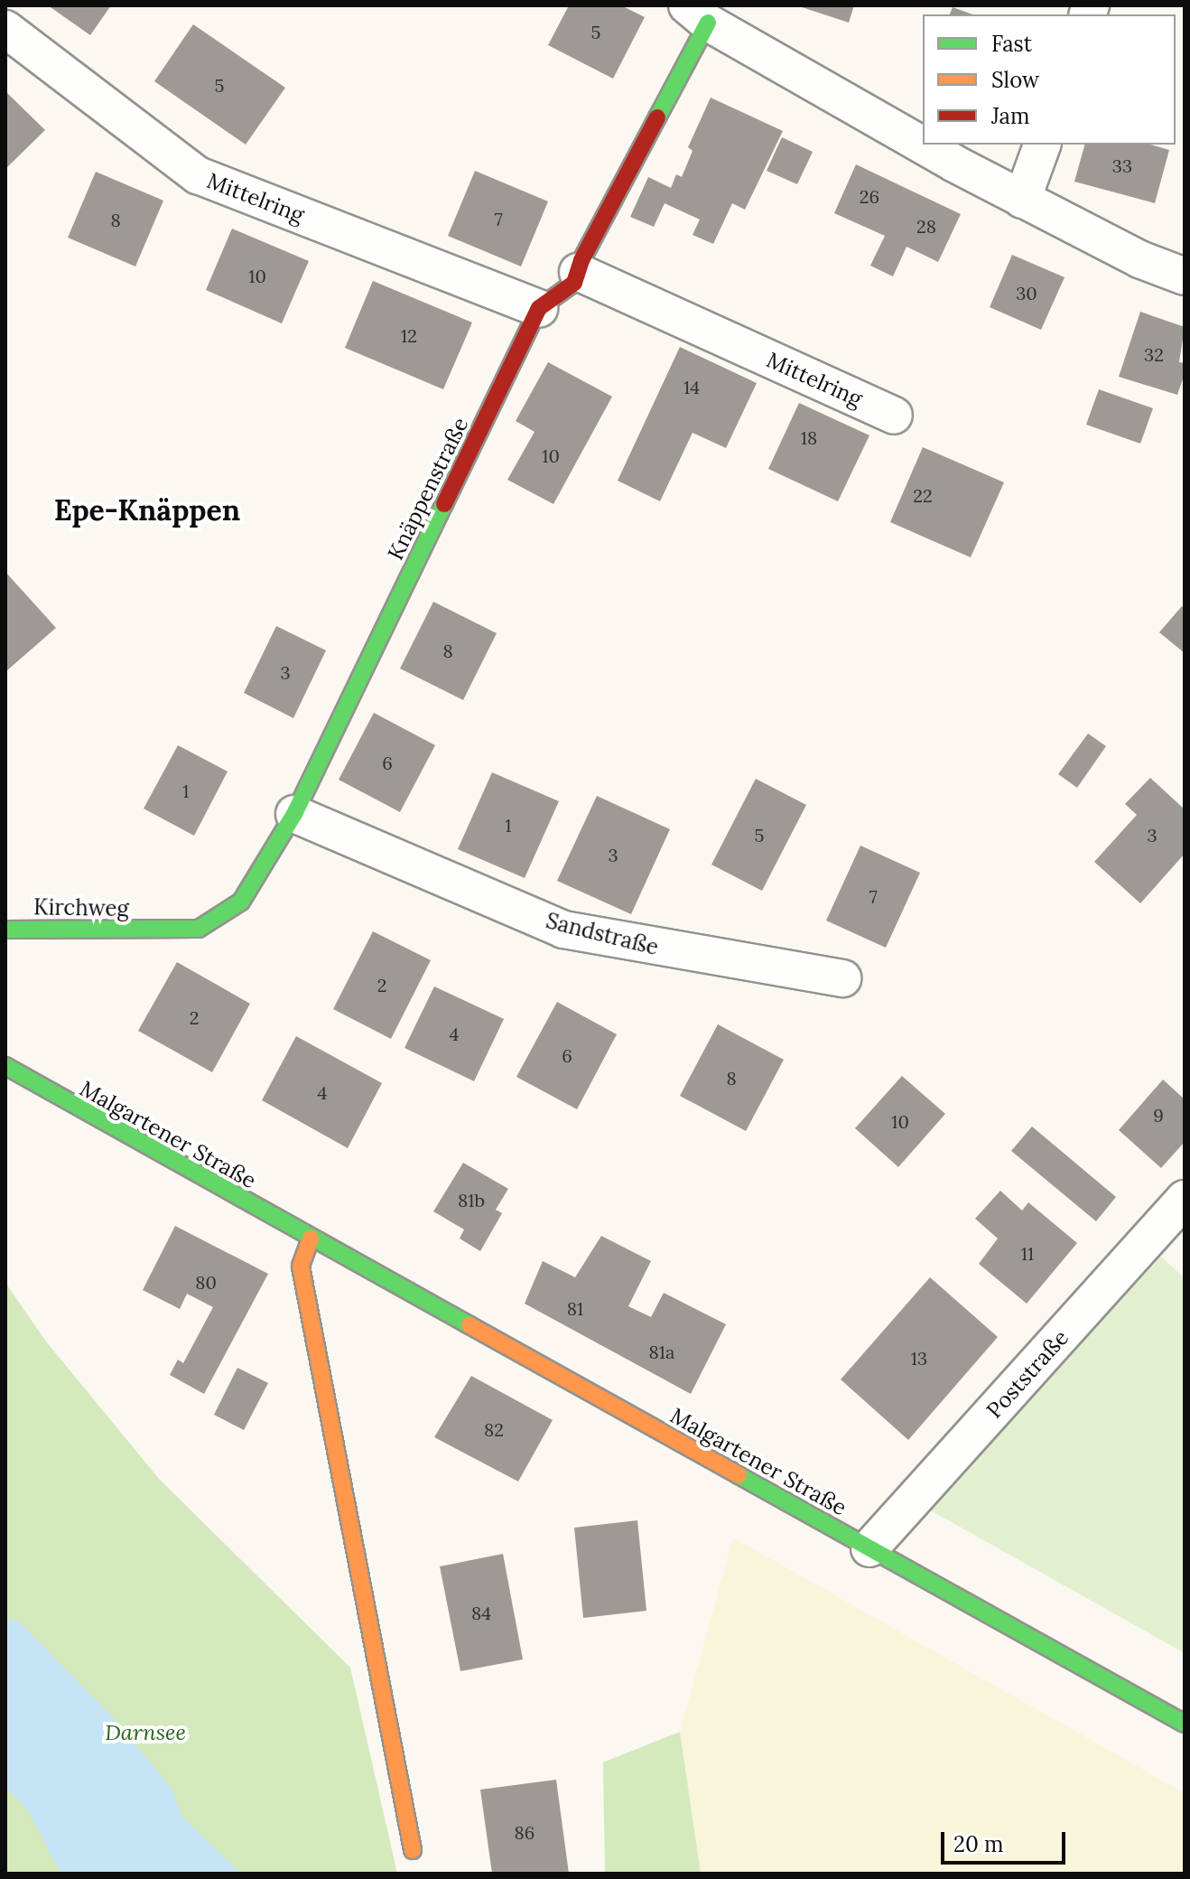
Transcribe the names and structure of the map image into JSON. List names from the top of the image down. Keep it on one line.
{"streets":{"street":["Mittelring","Knäppenstraße","Kirchweg","Sandstraße","Malgartener Straße","Poststraße"]},"crossings":[["Mittelring","Knäppenstraße"],["Knäppenstraße","Kirchweg"],["Knäppenstraße","Sandstraße"],["Malgartener Straße","Poststraße"]],"districts":["Epe-Knäppen"],"parks":["Darnsee"],"house_numbers":["5","5","33","26","7","8","28","10","30","12","32","14","18","10","22","8","3","6","1","1","5","3","3","7","2","2","4","6","8","4","9","10","81b","11","80","81","81a","13","82","84","86"],"legend":["Fast","Slow","Jam"],"scale_bar":"20 m"}
